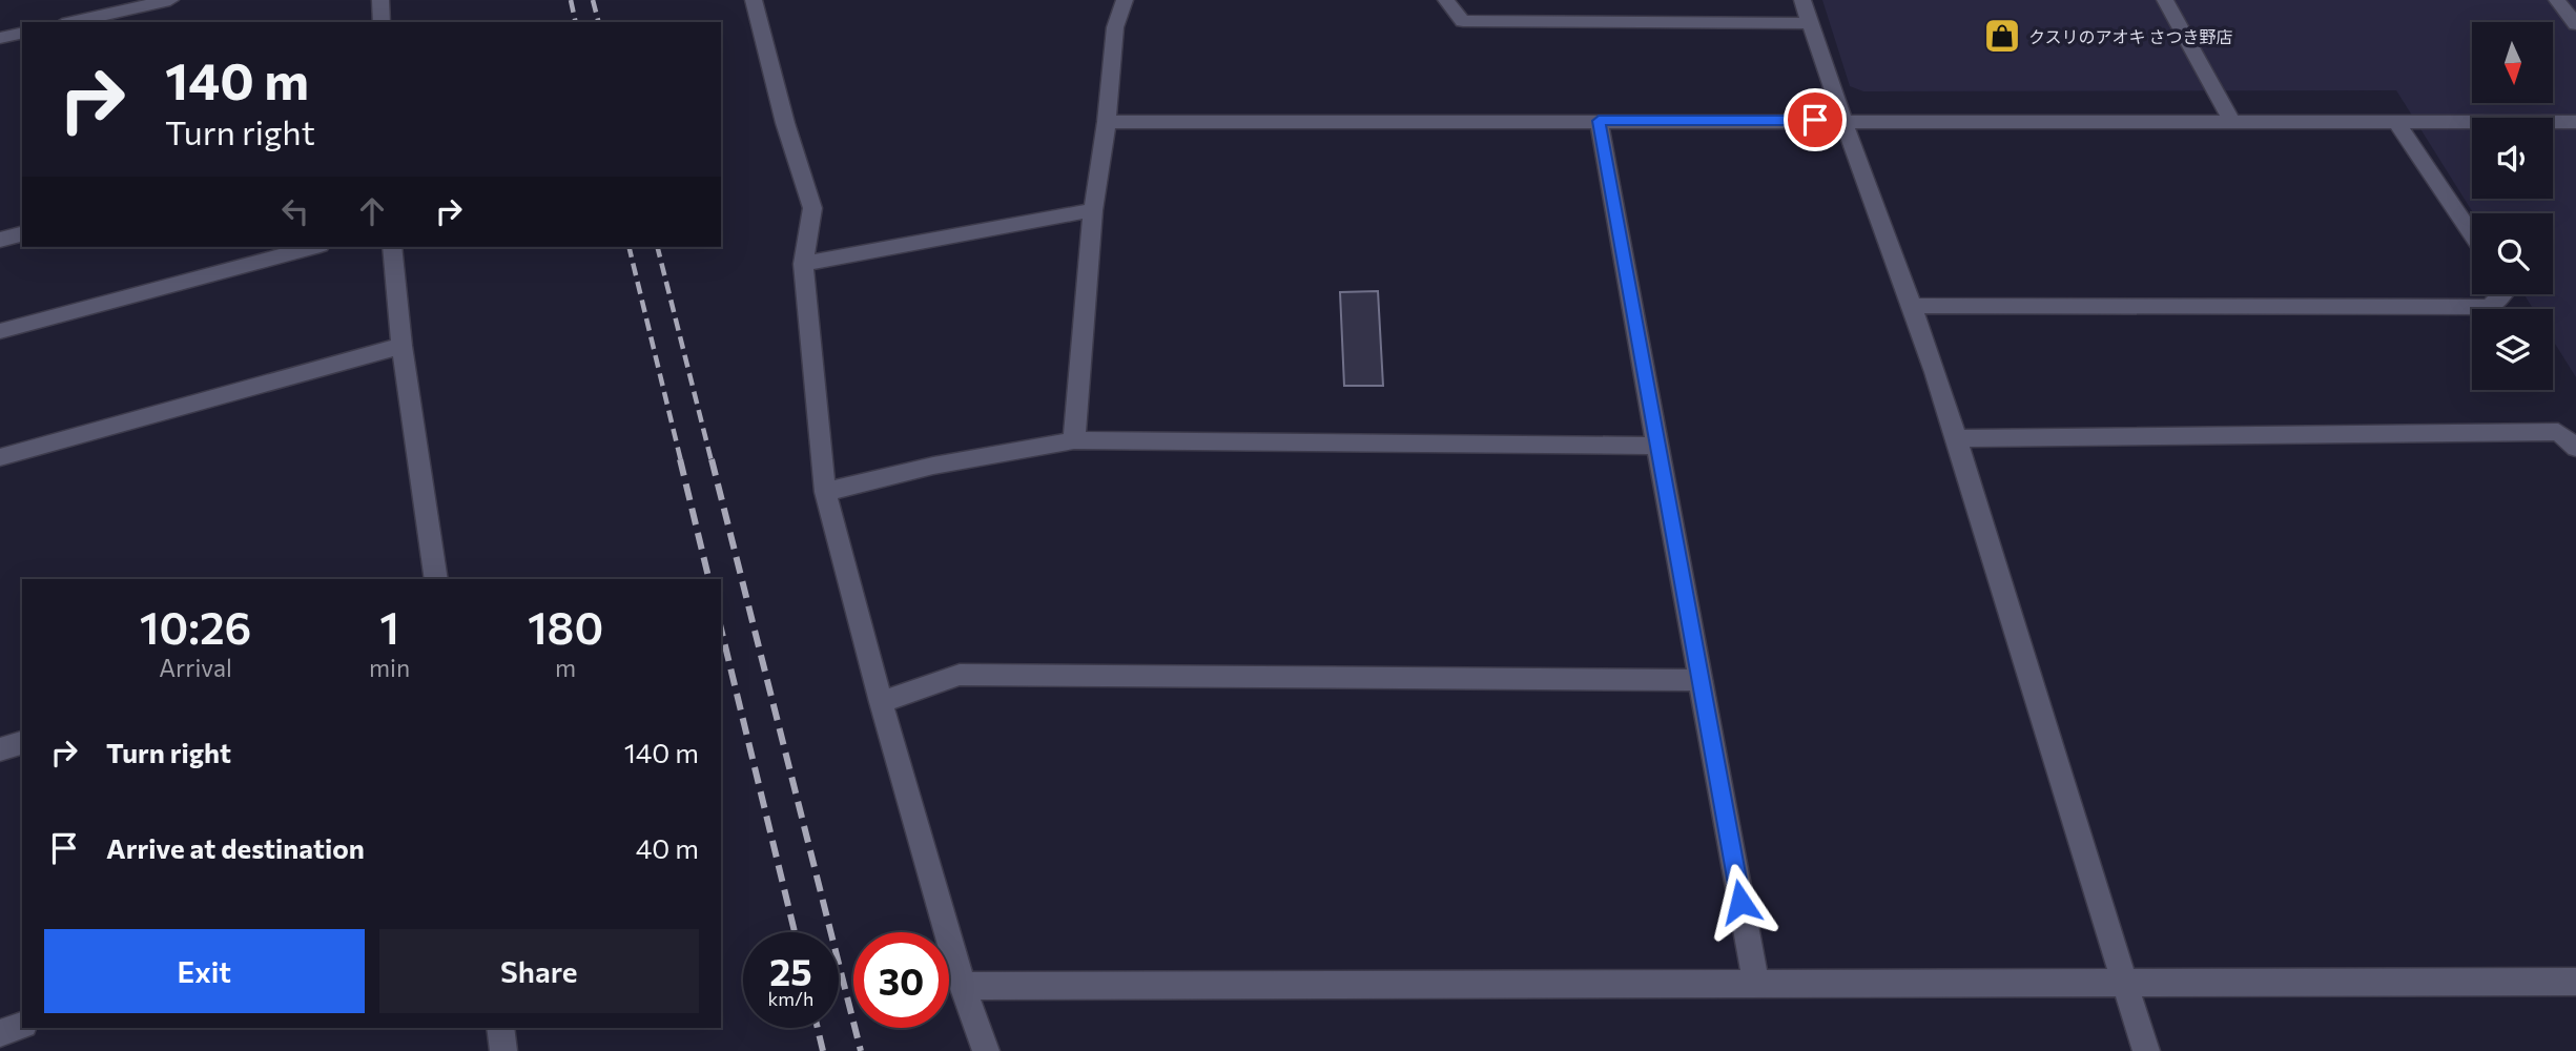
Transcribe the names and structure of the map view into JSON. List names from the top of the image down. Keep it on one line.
{"places":{"shop":["クスリのアオキ さつき野店"]},"north":"bottom","page":{"turn":["140 m","Turn right"],"eta":["10:26","Arrival","1","min","180","m"],"list":[{"name":"Turn right","value":"140 m"},{"name":"Arrive at destination","value":"40 m"}],"buttons":["Exit","Share"],"speed":"25 km/h","limit":"30"}}
